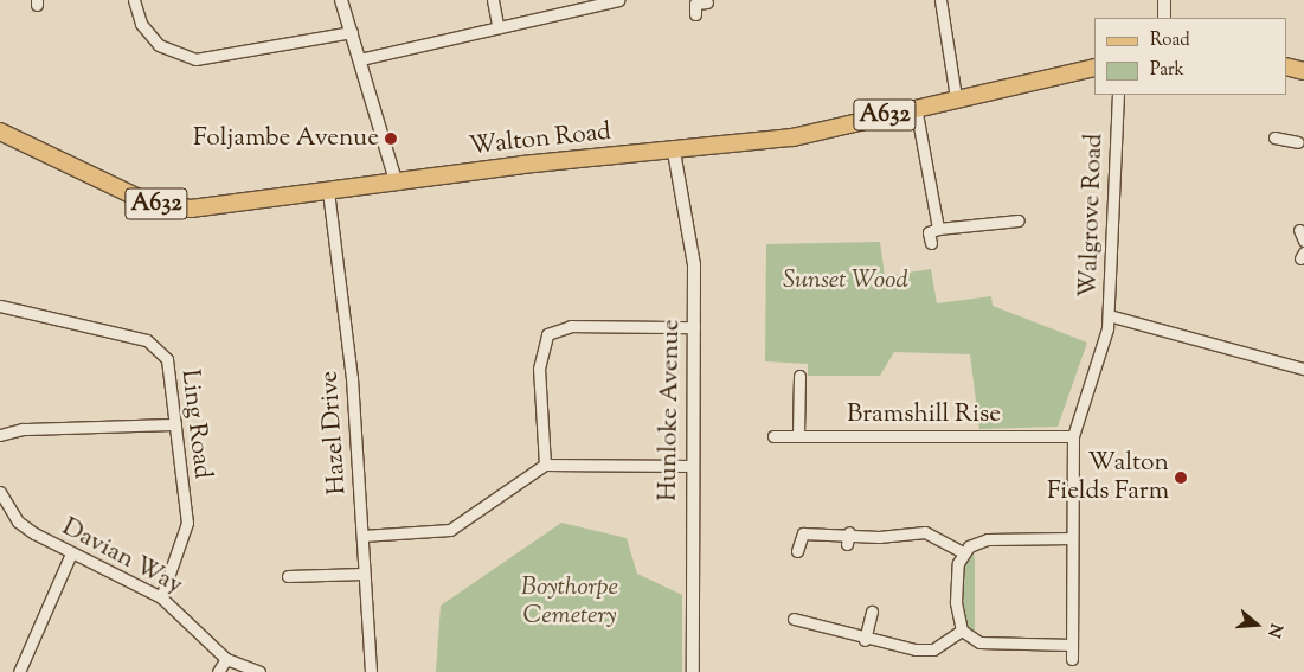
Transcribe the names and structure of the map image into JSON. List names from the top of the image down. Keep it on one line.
{"streets":{"main road":["A632","Walton Road"],"street":["Walgrove Road","Hunloke Avenue","Bramshill Rise","Ling Road","Hazel Drive","Davian Way"]},"crossings":[["Walton Road","Hunloke Avenue"],["Walton Road","Hazel Drive"],["Ling Road","Davian Way"]],"parks":["Sunset Wood","Boythorpe Cemetery"],"places":["Foljambe Avenue","Walton Fields Farm"],"legend":["Road","Park"],"north":"right"}
